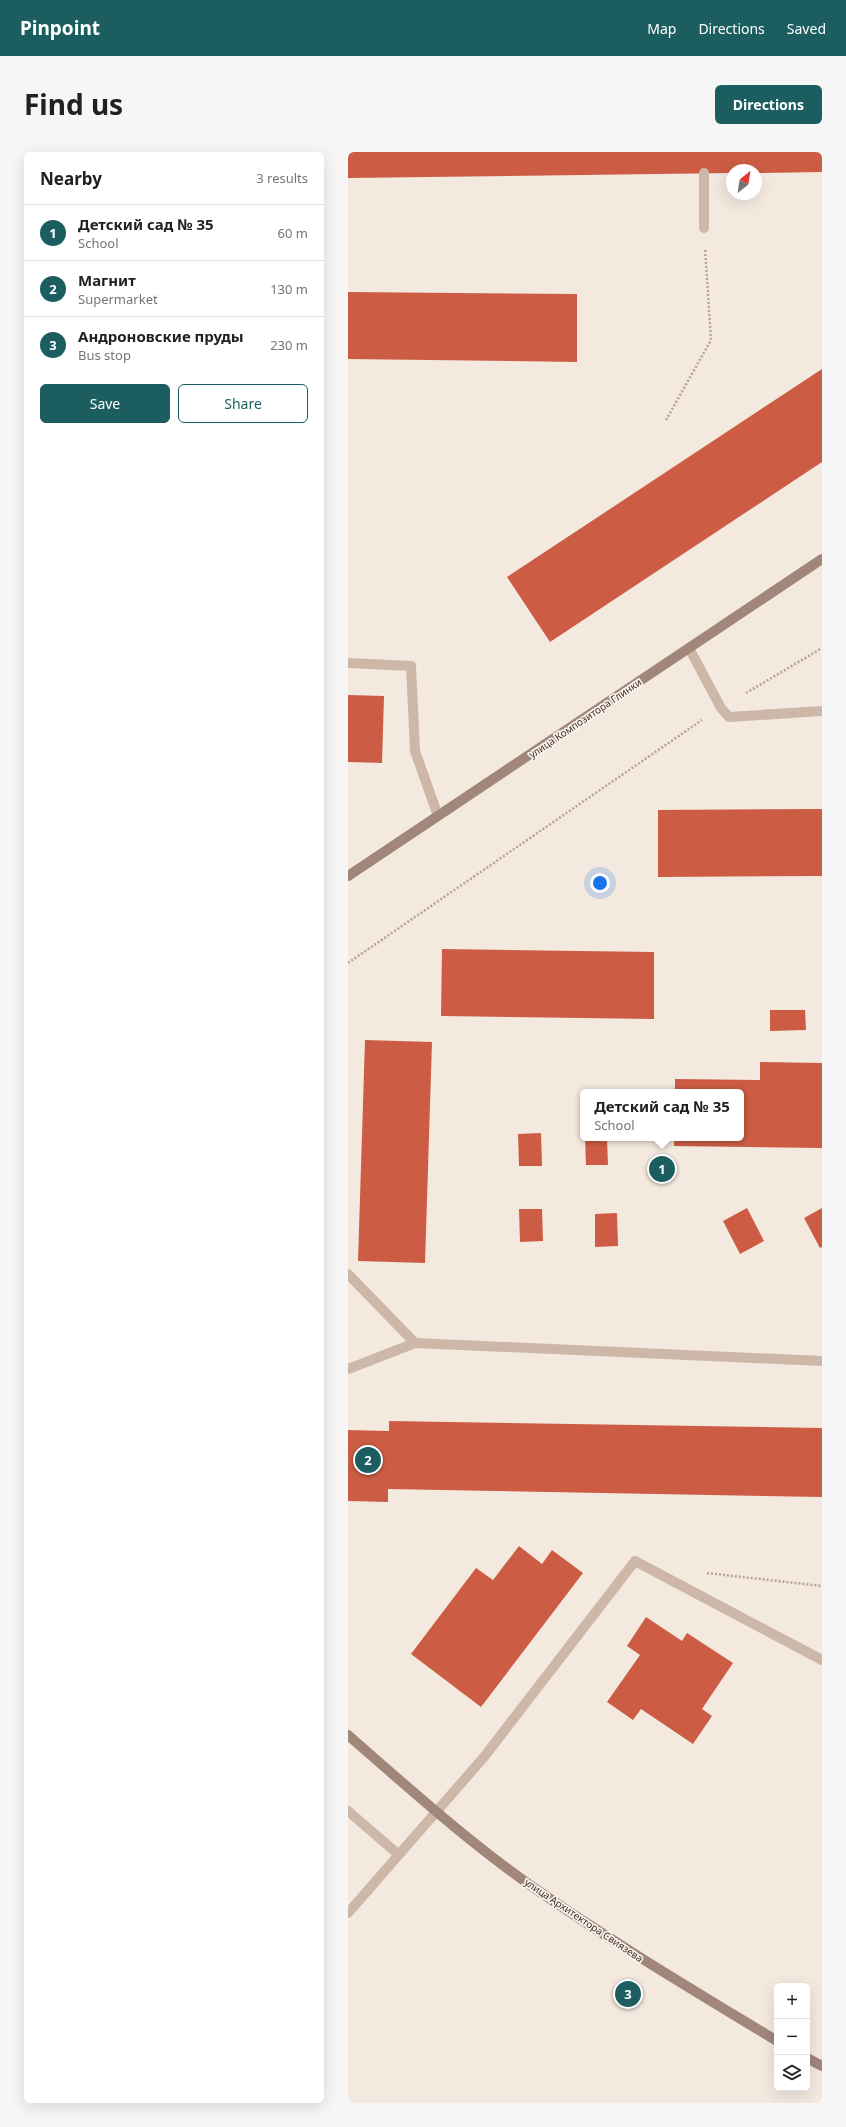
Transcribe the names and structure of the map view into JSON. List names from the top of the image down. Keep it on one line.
{"streets":{"street":["улица Композитора Глинки","улица Архитектора Свиязева"]},"north":"top right","page":{"header":"Pinpoint","nav":["Map","Directions","Saved"],"title":"Find us","buttons":["Directions",["Save","Share"]],"heading":["Nearby","3 results"],"list":[{"mark":"1","name":"Детский сад № 35","note":"School","value":"60 m"},{"mark":"2","name":"Магнит","note":"Supermarket","value":"130 m"},{"mark":"3","name":"Андроновские пруды","note":"Bus stop","value":"230 m"}],"popup":["Детский сад № 35","School"],"pins":["1","2","3"],"map_buttons":["+","−"]}}
